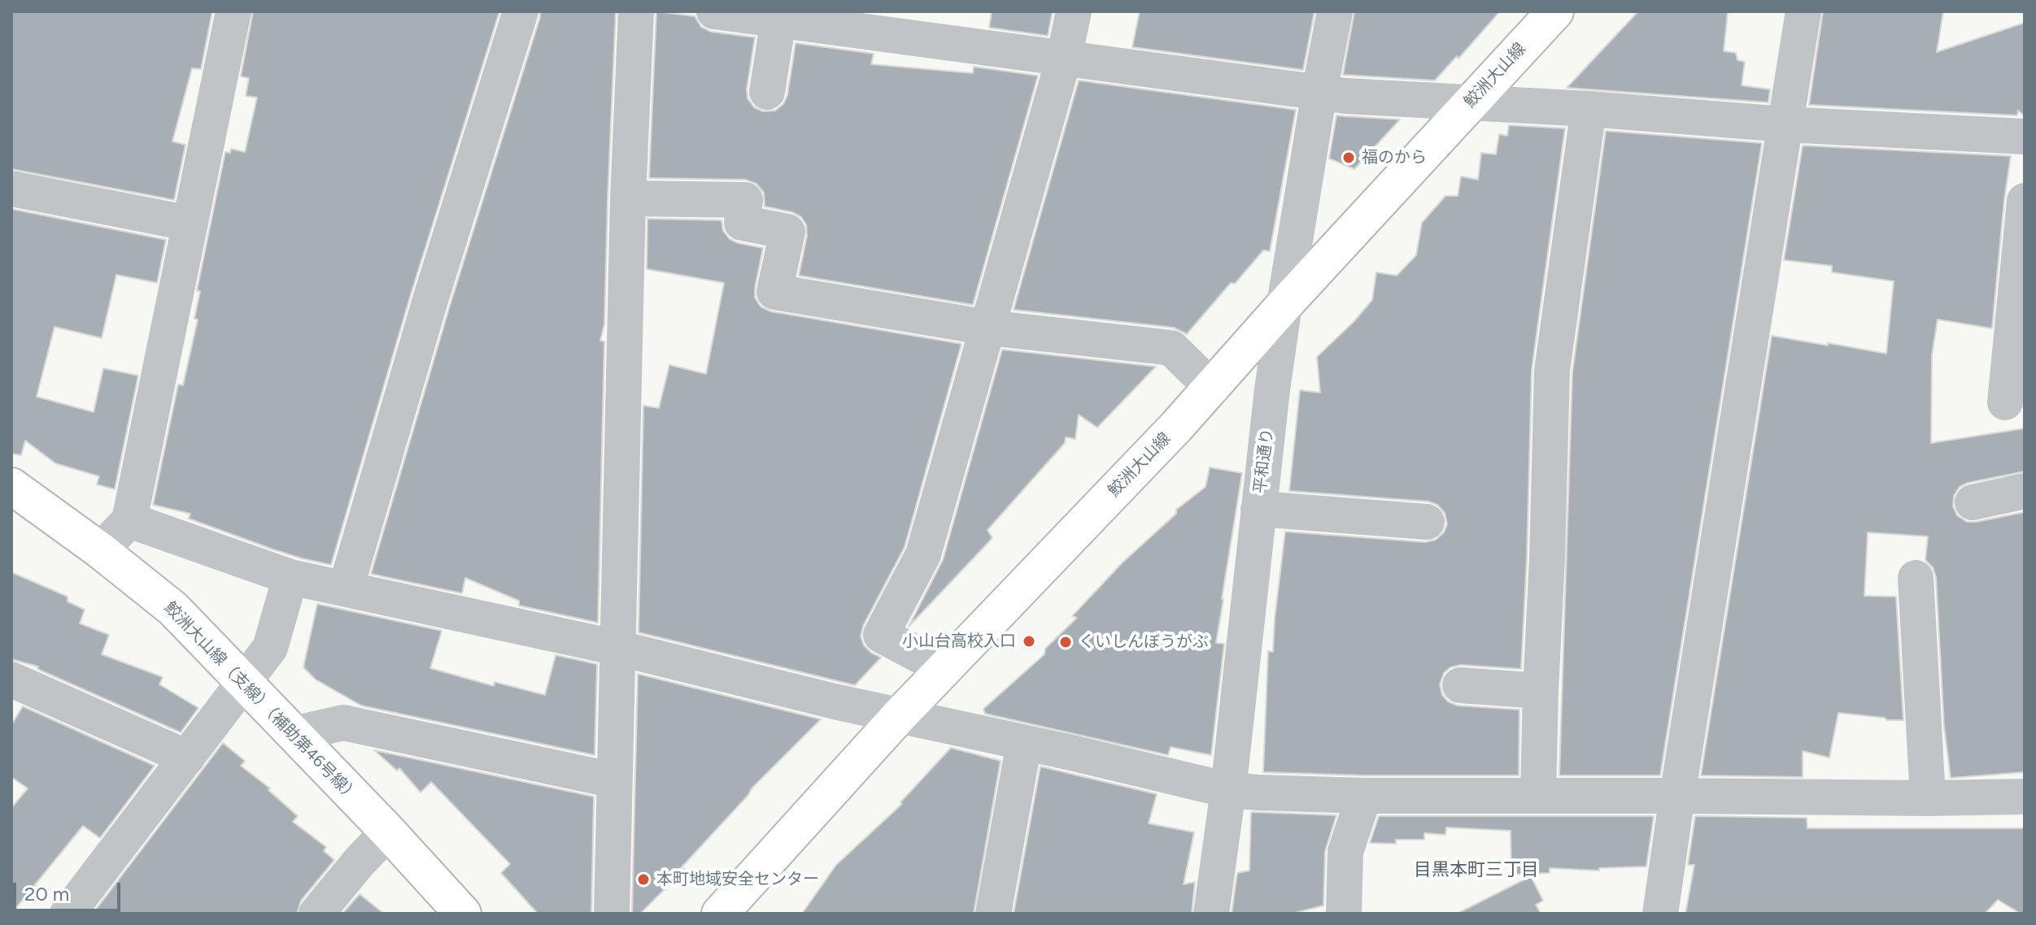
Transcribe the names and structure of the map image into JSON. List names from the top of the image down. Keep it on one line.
{"streets":{"main road":["鮫洲大山線","鮫洲大山線（支線）（補助第46号線）"],"street":["平和通り"]},"crossings":[["鮫洲大山線","平和通り"]],"districts":["目黒本町三丁目"],"places":["福のから","小山台高校入口","くいしんぼうがぶ","本町地域安全センター"],"scale_bar":"20 m"}
